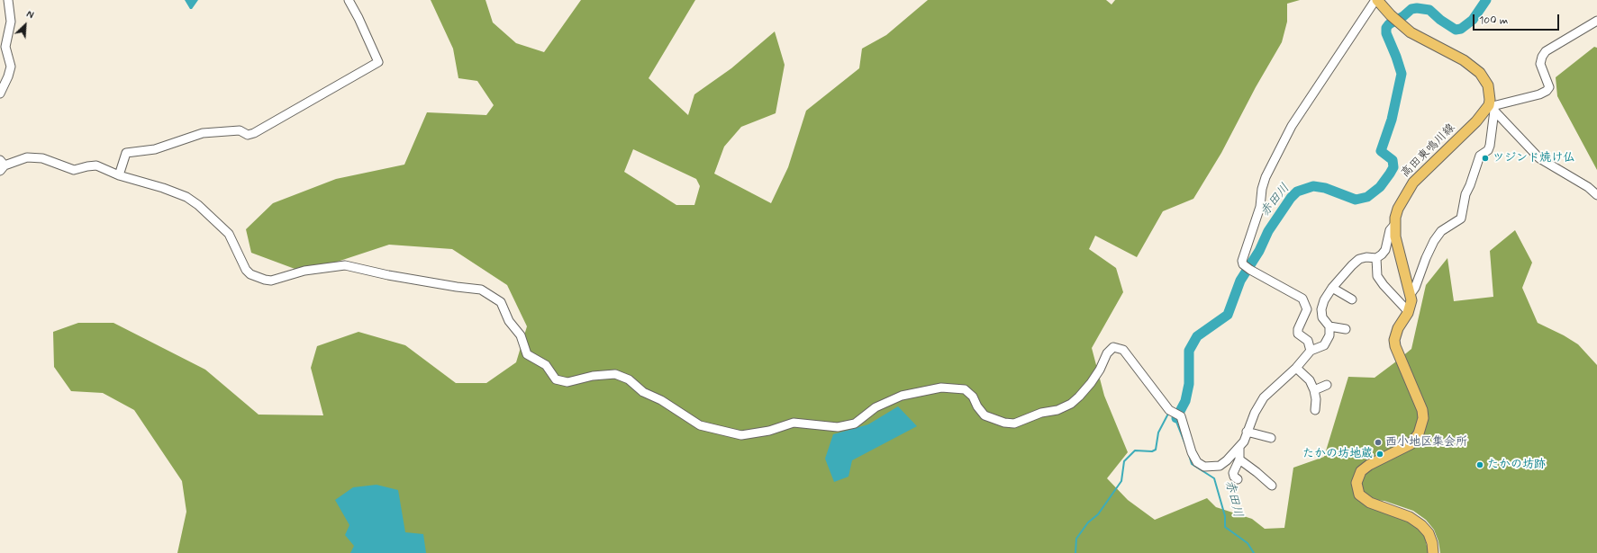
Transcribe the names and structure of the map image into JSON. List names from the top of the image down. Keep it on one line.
{"streets":{"main road":["高田東鳴川線"]},"water":["赤田川"],"places":["ツジンド焼け仏","西小地区集会所","たかの坊地蔵","たかの坊跡"],"scale_bar":"100 m","north":"top right"}
